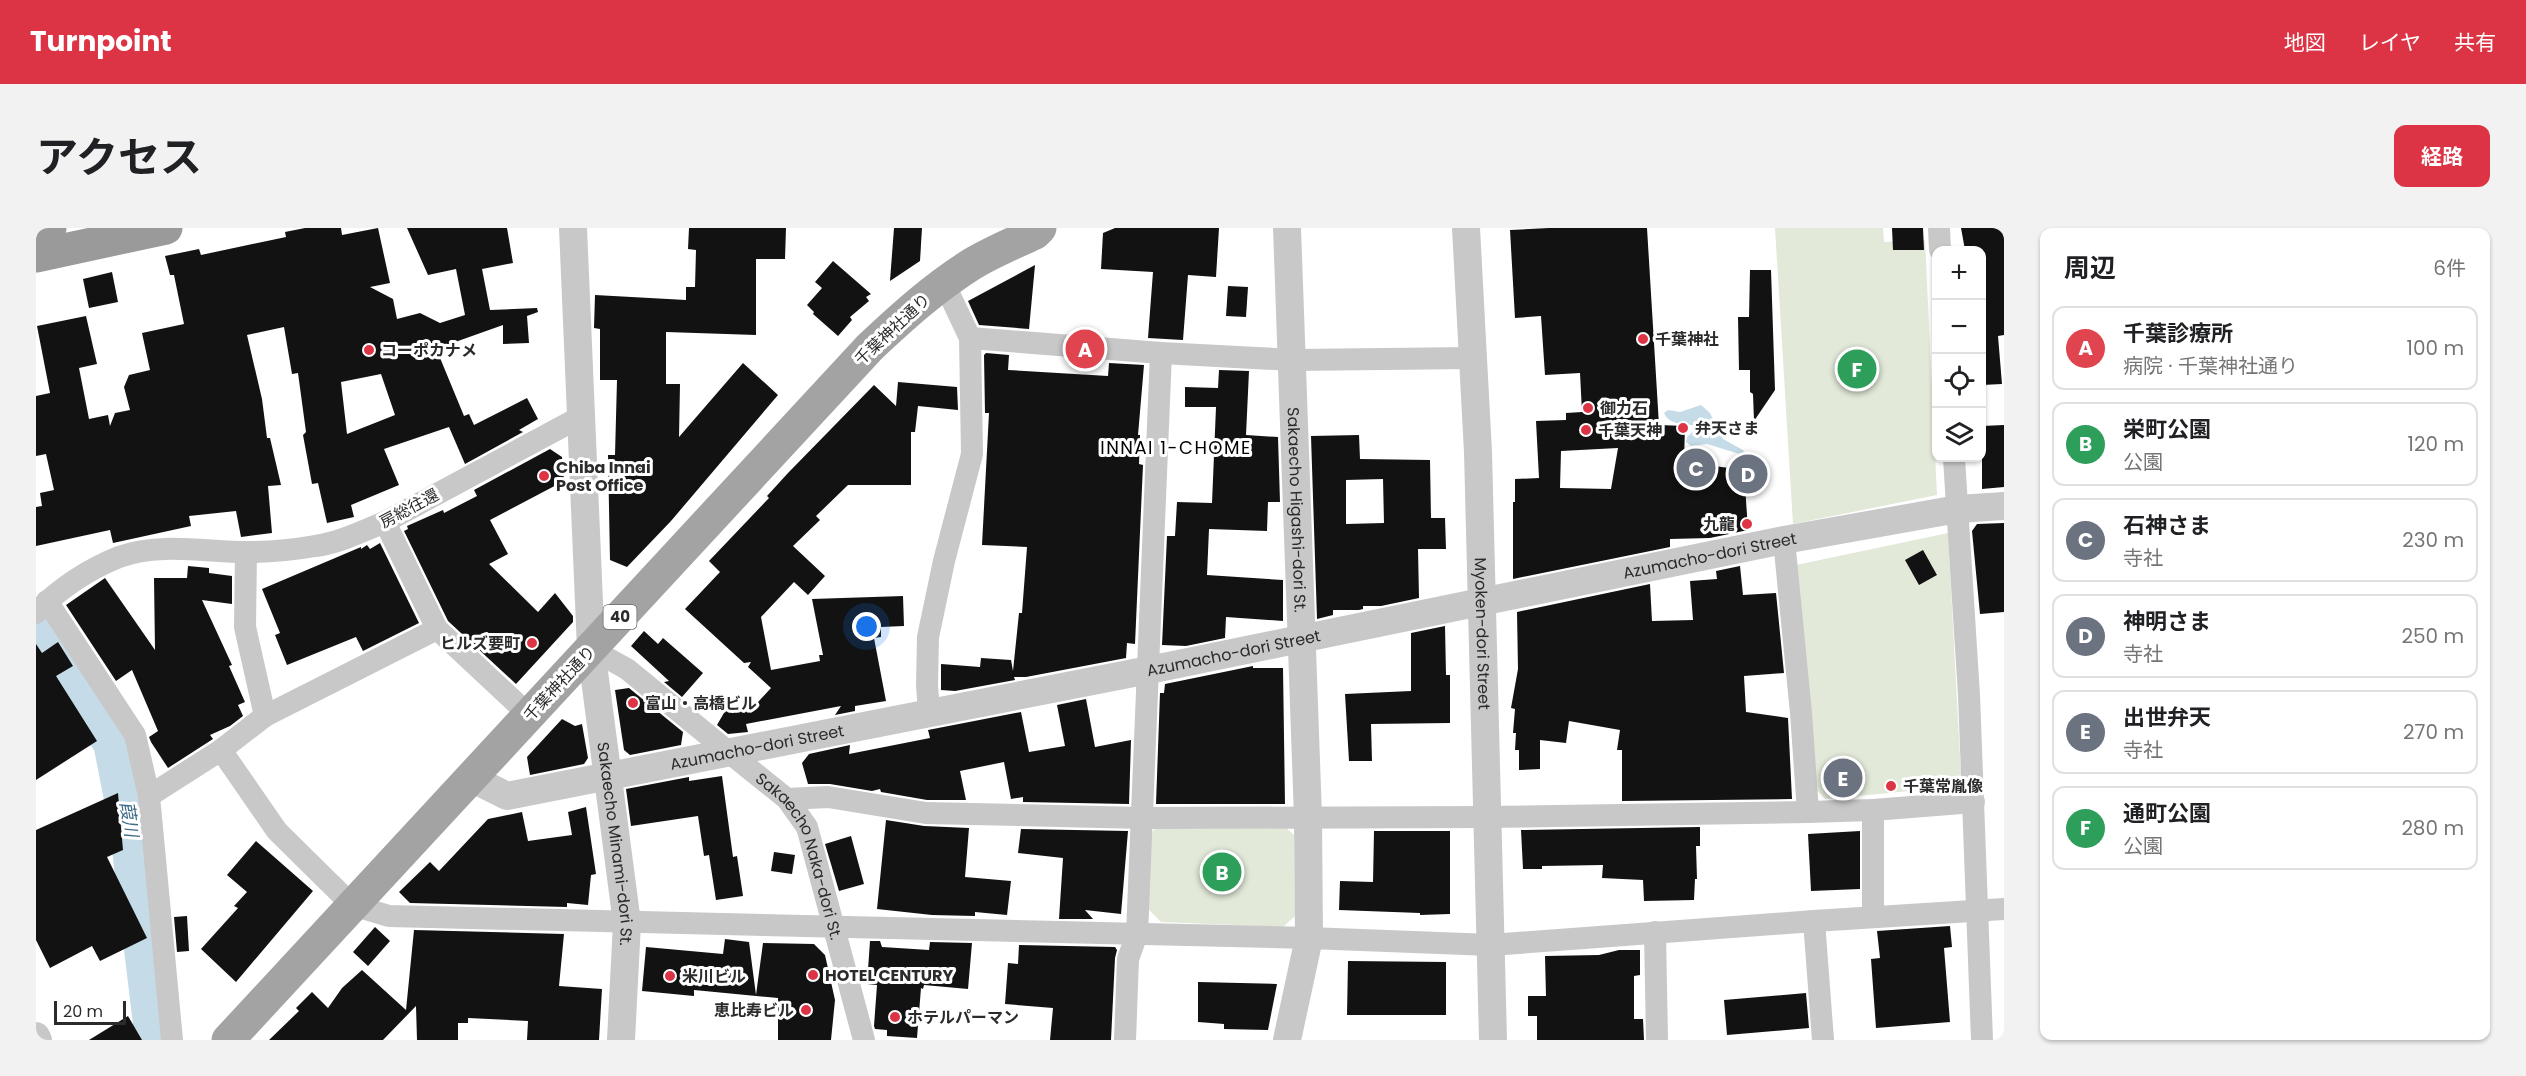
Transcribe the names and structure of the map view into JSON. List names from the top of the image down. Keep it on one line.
{"streets":{"main road":["千葉神社通り","40"],"street":["房総往還","Sakaecho Higashi-dori St.","Azumacho-dori Street","Myoken-dori Street","Sakaecho Minami-dori St.","Sakaecho Naka-dori St."]},"crossings":[["千葉神社通り","Azumacho-dori Street"],["千葉神社通り","Sakaecho Minami-dori St."],["千葉神社通り","Sakaecho Naka-dori St."],["房総往還","Sakaecho Minami-dori St."],["Sakaecho Higashi-dori St.","Azumacho-dori Street"],["Azumacho-dori Street","Myoken-dori Street"],["Azumacho-dori Street","Sakaecho Minami-dori St."],["Azumacho-dori Street","Sakaecho Naka-dori St."],["Sakaecho Minami-dori St.","Sakaecho Naka-dori St."]],"districts":["INNAI 1-CHOME"],"water":["葭川"],"places":["千葉神社","コーポカナメ","御力石","弁天さま","千葉天神","Chiba Innai Post Office","九龍","ヒルズ要町","富山・高橋ビル","千葉常胤像","HOTEL CENTURY","米川ビル","恵比寿ビル","ホテルパーマン"],"scale_bar":"20 m","page":{"header":"Turnpoint","nav":["地図","レイヤ","共有"],"title":"アクセス","buttons":"経路","heading":["周辺","6件"],"map_buttons":["+","−"],"list":[{"mark":"A","name":"千葉診療所","note":"病院 · 千葉神社通り","value":"100 m"},{"mark":"B","name":"栄町公園","note":"公園","value":"120 m"},{"mark":"C","name":"石神さま","note":"寺社","value":"230 m"},{"mark":"D","name":"神明さま","note":"寺社","value":"250 m"},{"mark":"E","name":"出世弁天","note":"寺社","value":"270 m"},{"mark":"F","name":"通町公園","note":"公園","value":"280 m"}],"pins":["A","F","C","D","E","B"],"scale":"20 m"}}
